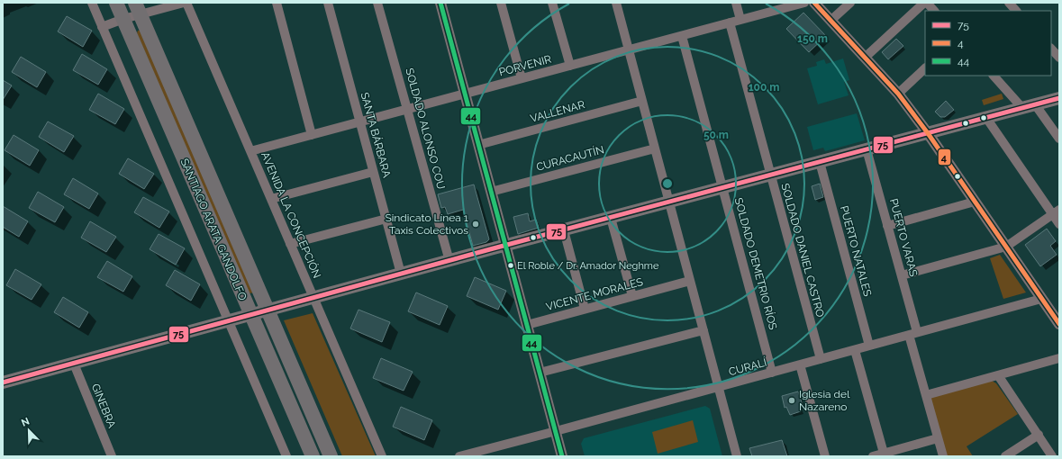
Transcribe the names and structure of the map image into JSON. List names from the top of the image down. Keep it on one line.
{"streets":{"main road":["SANTIAGO ARATA GANDOLFO"],"street":["PORVENIR","VALLENAR","SOLDADO ALONSO COU","SANTA BÁRBARA","CURACAUTÍN","AVENIDA LA CONCEPCIÓN","PUERTO VARAS","SOLDADO DANIEL CASTRO","PUERTO NATALES","SOLDADO DEMETRIO RÍOS","VICENTE MORALES","CURALÍ","GINEBRA"]},"crossings":[["PORVENIR","SOLDADO ALONSO COU"],["PORVENIR","SANTA BÁRBARA"],["PORVENIR","AVENIDA LA CONCEPCIÓN"],["PORVENIR","SOLDADO DANIEL CASTRO"],["PORVENIR","SOLDADO DEMETRIO RÍOS"],["PUERTO VARAS","CURALÍ"],["SOLDADO DANIEL CASTRO","CURALÍ"],["PUERTO NATALES","CURALÍ"],["SOLDADO DEMETRIO RÍOS","CURALÍ"]],"places":["Sindicato Línea 1 Taxis Colectivos","El Roble / Dr. Amador Neghme","Iglesia del Nazareno"],"lines":["transit line 4","transit line 44","transit line 75"],"legend":["75","4","44"],"north":"top left","rings":["150 m","100 m","50 m"]}
